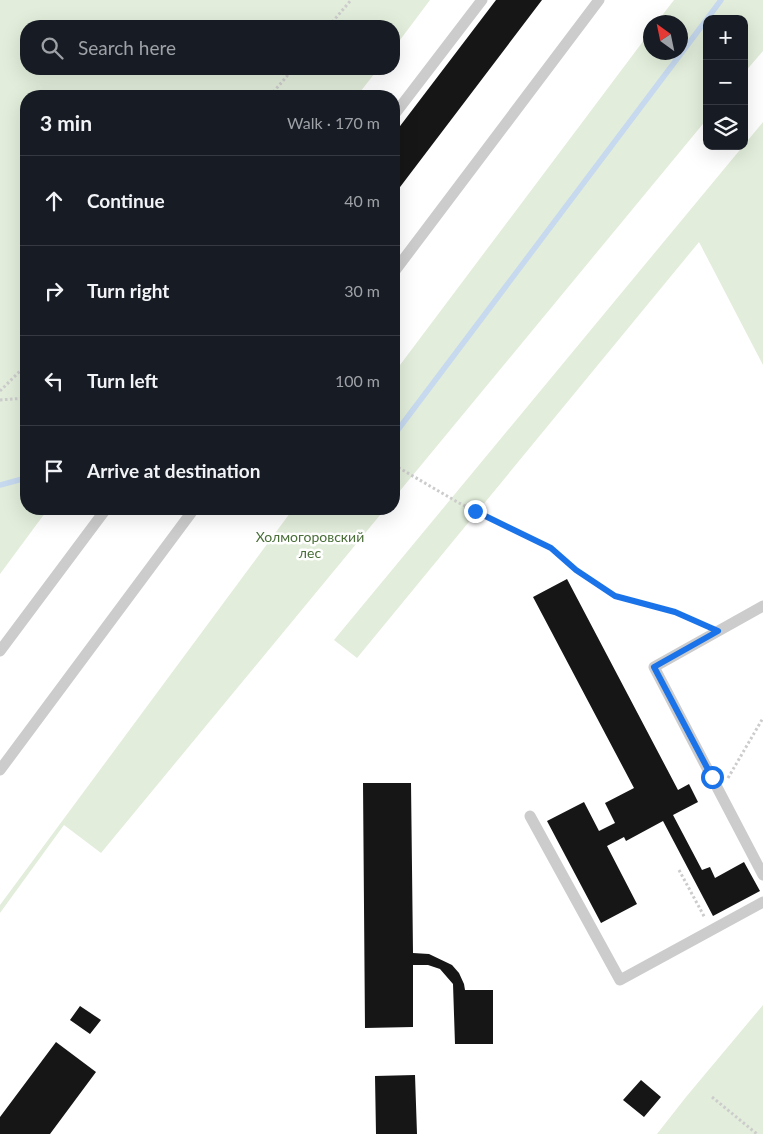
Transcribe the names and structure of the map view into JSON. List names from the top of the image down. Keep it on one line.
{"parks":["Холмогоровский лес"],"north":"top left","page":{"map_buttons":["+","−"],"search":"Search here","heading":["3 min","Walk · 170 m"],"list":[["Continue","40 m"],["Turn right","30 m"],["Turn left","100 m"],"Arrive at destination"]}}
